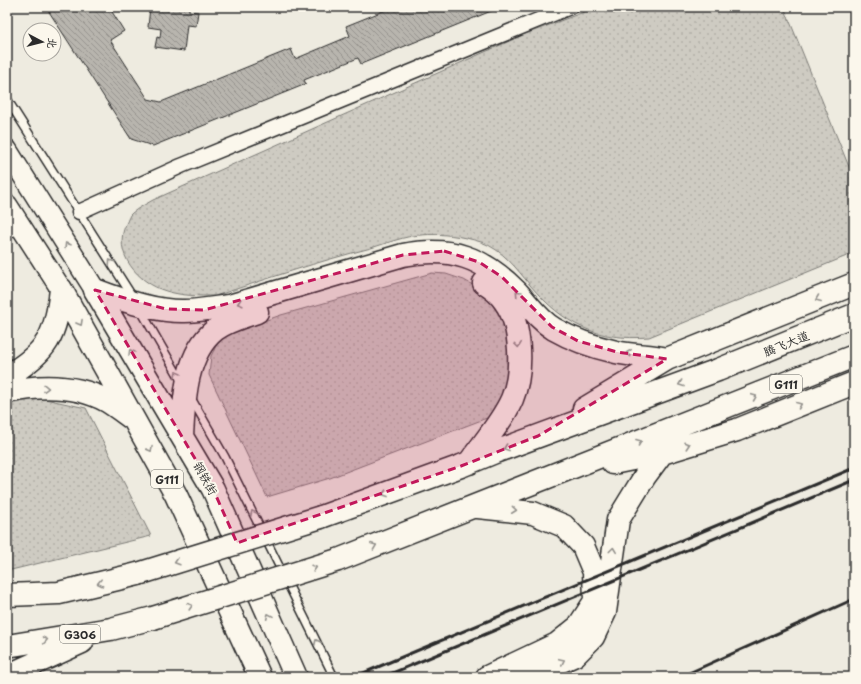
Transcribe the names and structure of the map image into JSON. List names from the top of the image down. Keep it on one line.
{"streets":{"highway":["腾飞大道","G111","钢铁街","G306"]},"north":"right"}
